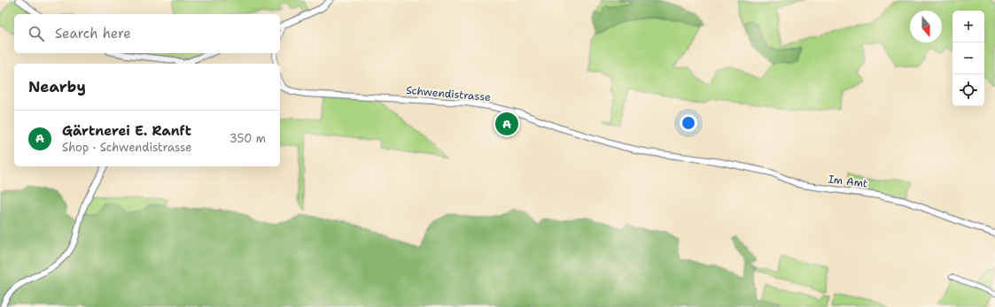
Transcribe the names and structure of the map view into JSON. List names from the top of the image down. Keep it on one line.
{"streets":{"street":["Schwendistrasse","Im Amt"]},"crossings":[["Schwendistrasse","Im Amt"]],"north":"bottom","page":{"map_buttons":["+","−"],"search":"Search here","heading":"Nearby","list":[{"mark":"A","name":"Gärtnerei E. Ranft","note":"Shop · Schwendistrasse","value":"350 m"}],"pins":"A"}}
